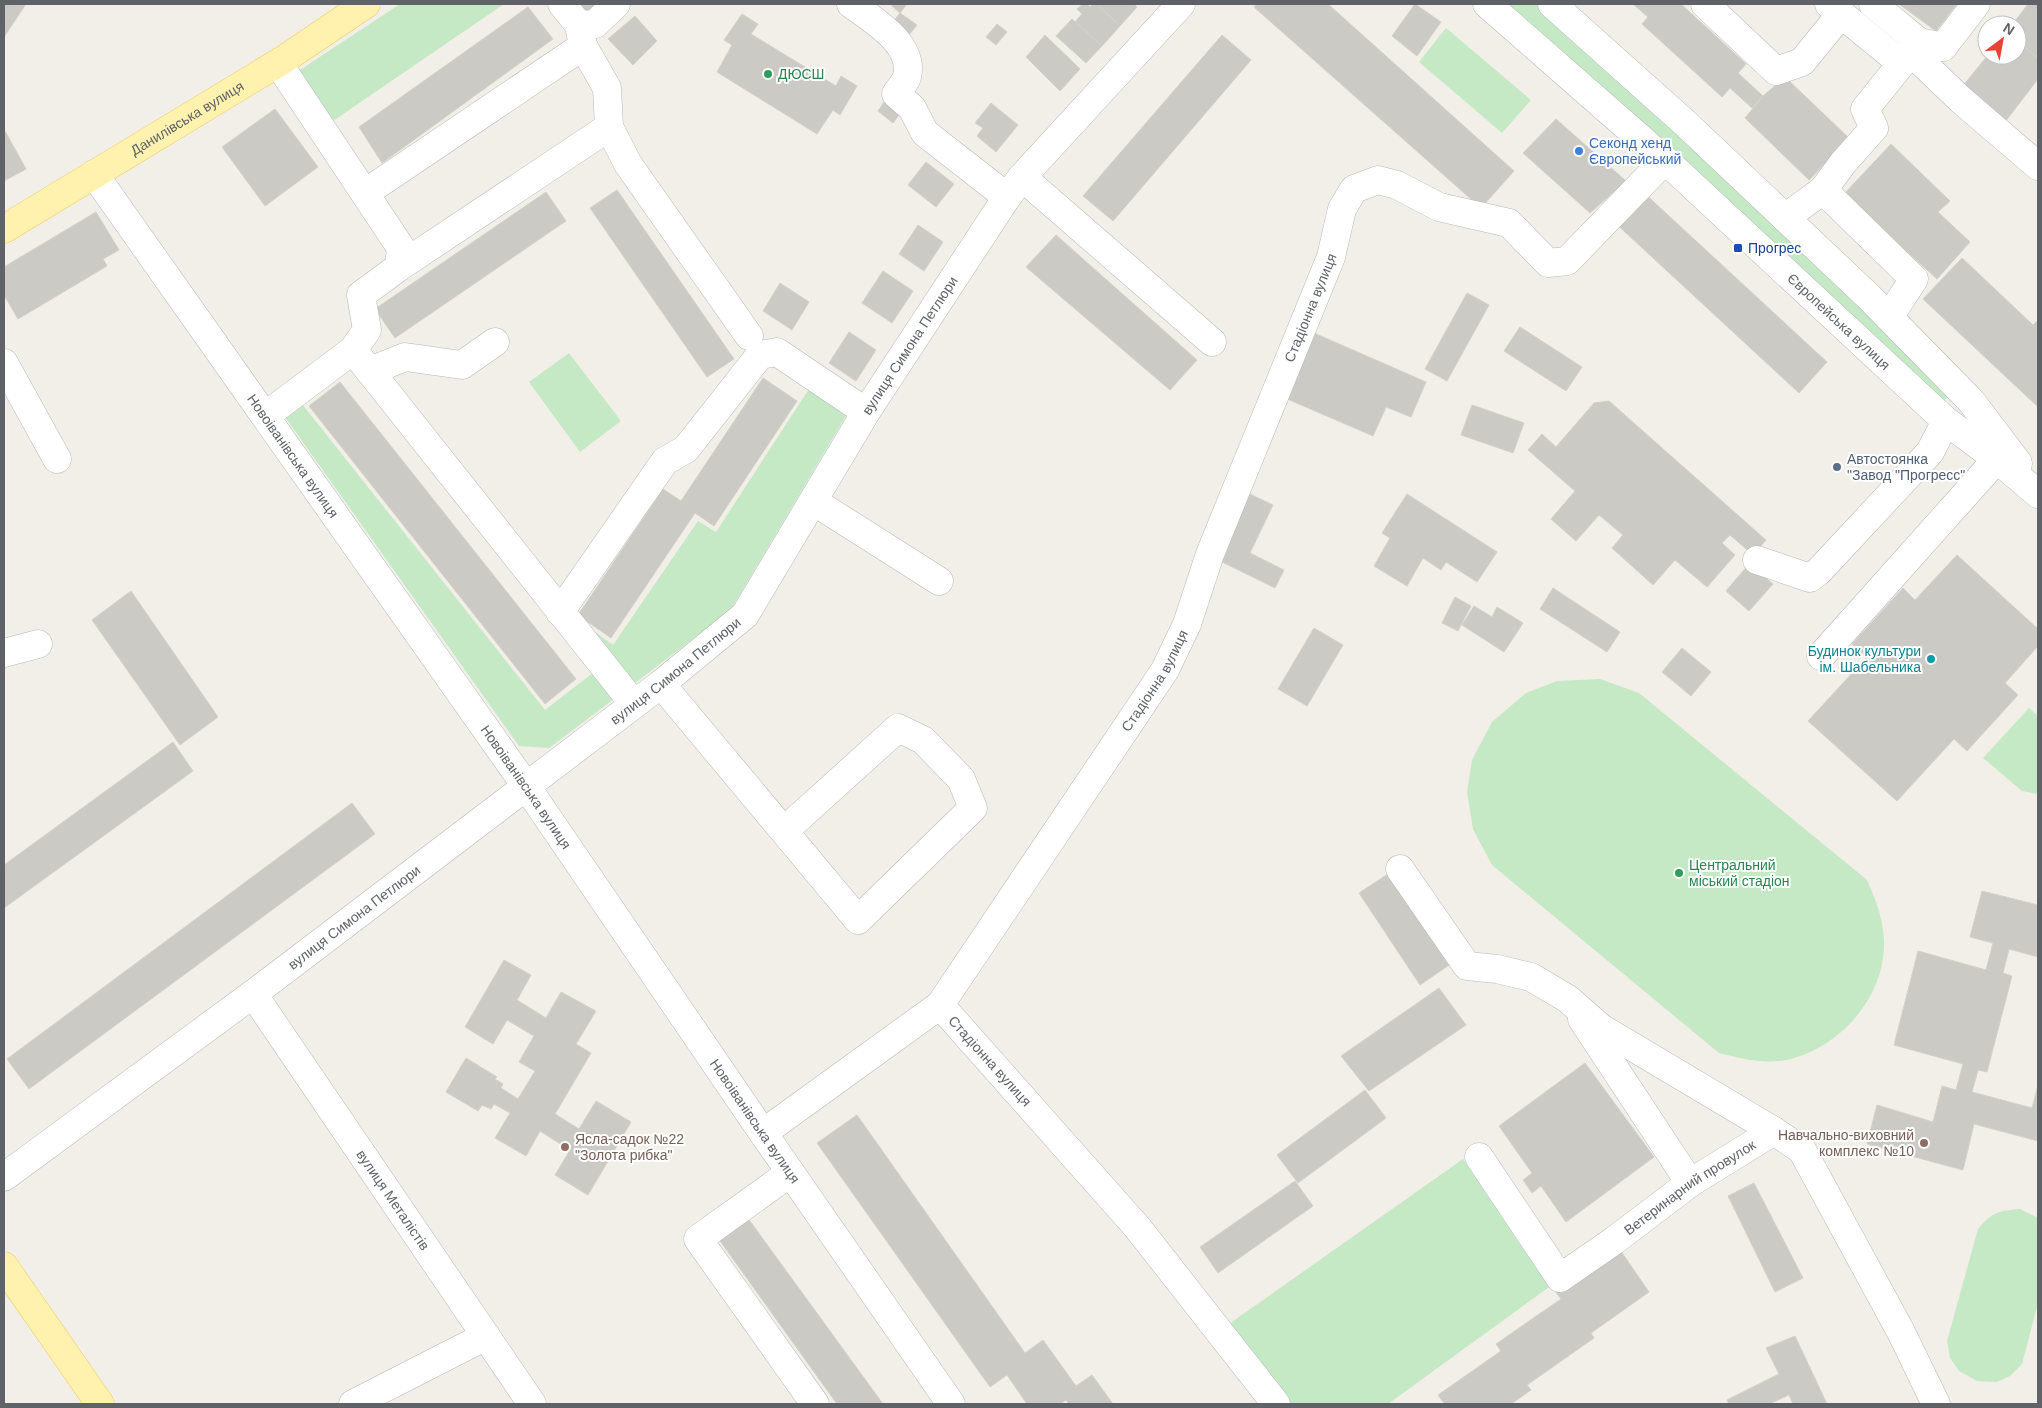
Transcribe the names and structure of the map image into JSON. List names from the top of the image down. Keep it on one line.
{"streets":{"main road":["Данилівська вулиця"],"street":["Стадіонна вулиця","Європейська вулиця","вулиця Симона Петлюри","Новоіванівська вулиця","Ветеринарний провулок","вулиця Металістів"]},"crossings":[["Данилівська вулиця","Новоіванівська вулиця"],["Стадіонна вулиця","Європейська вулиця"],["вулиця Симона Петлюри","Новоіванівська вулиця"],["вулиця Симона Петлюри","вулиця Металістів"]],"places":{"other":["ДЮСШ","Секонд хенд Європейський","Автостоянка \"Завод \"Прогресс\"","Будинок культури ім. Шабельника","Центральний міський стадіон","Навчально-виховний комплекс №10","Ясла-садок №22 \"Золота рибка\""],"transit":["Прогрес"]},"north":"top right"}
